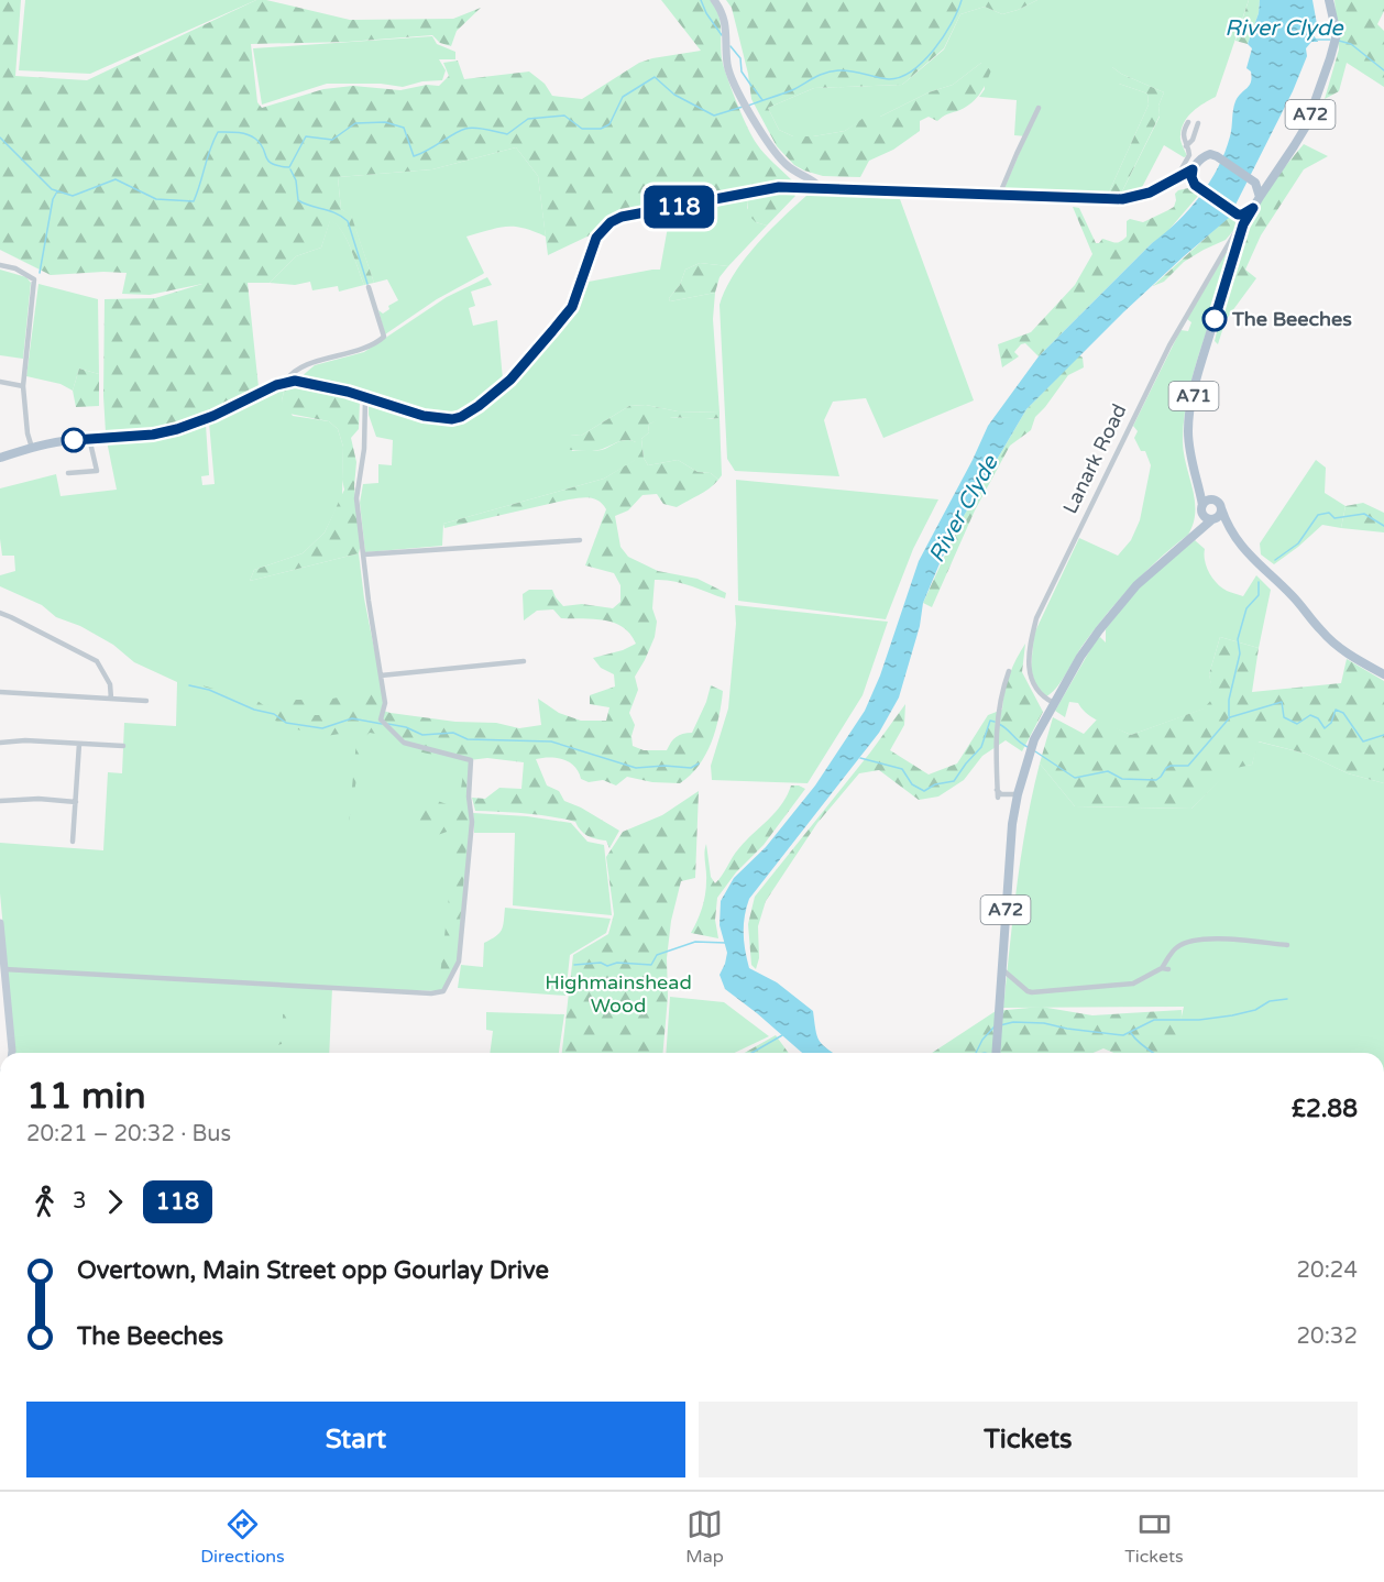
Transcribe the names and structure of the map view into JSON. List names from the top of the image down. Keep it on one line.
{"streets":{"main road":["A72","A71"],"street":["Lanark Road"]},"crossings":[["A72","A71"],["A72","Lanark Road"]],"water":["River Clyde"],"parks":["Highmainshead Wood"],"places":["The Beeches"],"lines":["bus line 118"],"page":{"on_map":"118","heading":["11 min","20:21 – 20:32 · Bus","£2.88"],"legs":["3","118"],"list":[{"name":"Overtown, Main Street opp Gourlay Drive","value":"20:24"},{"name":"The Beeches","value":"20:32"}],"buttons":["Start","Tickets"],"tabs":["Directions","Map","Tickets"]}}
